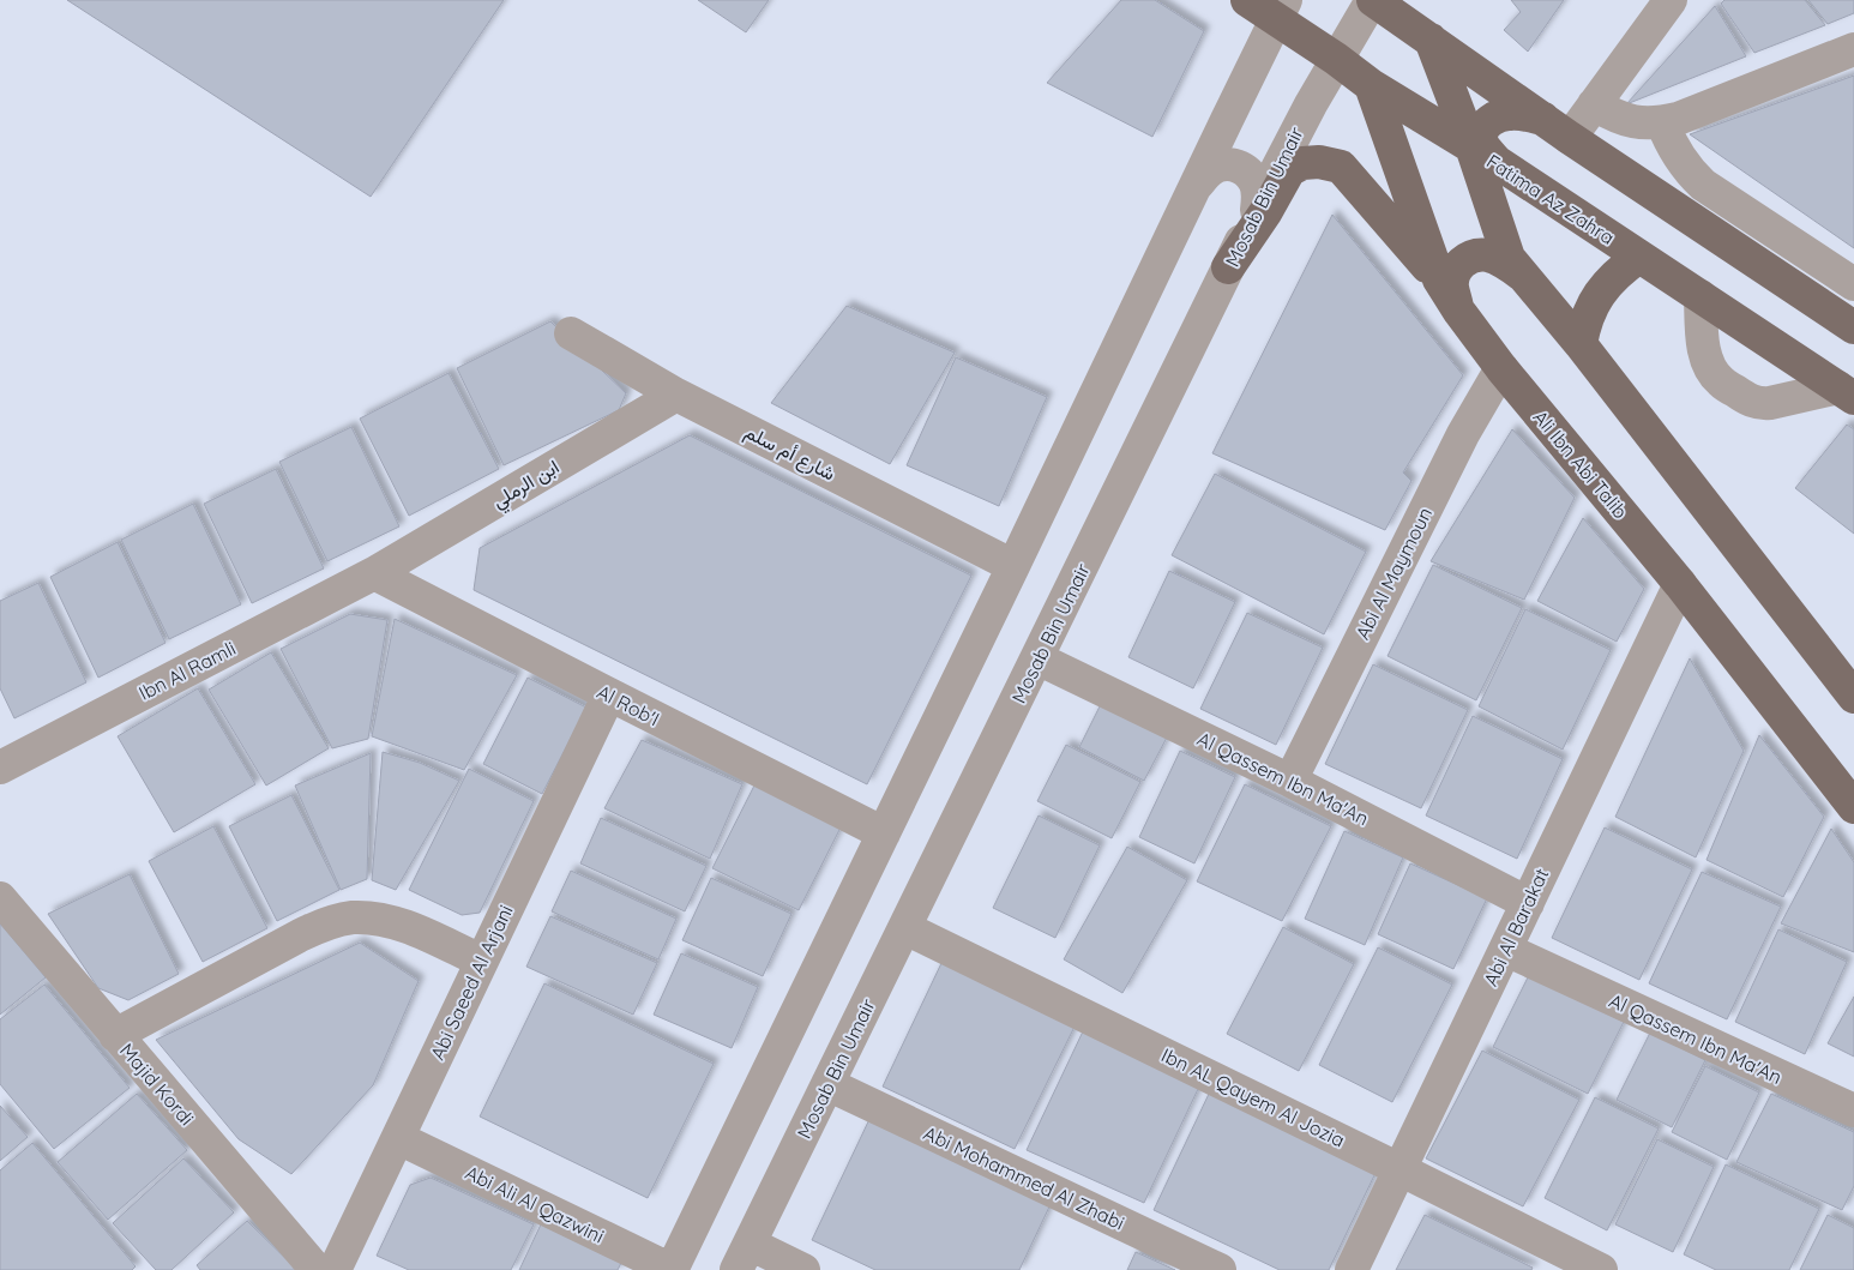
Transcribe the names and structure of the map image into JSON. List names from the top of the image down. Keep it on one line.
{"streets":{"main road":["Fatima Az Zahra","Ali Ibn Abi Talib"],"street":["Mosab Bin Umair","شارع أم سلم","ابن الرملي","Abi Al Maymoun","Ibn Al Ramli","Al Rob'I","Al Qassem Ibn Ma'An","Abi Al Barakat","Abi Saeed Al Arjani","Majid Kordi","Ibn AL Qayem Al Jozia","Abi Mohammed Al Zhabi","Abi Ali Al Qazwini"]},"crossings":[["Mosab Bin Umair","Fatima Az Zahra"],["Mosab Bin Umair","Al Qassem Ibn Ma'An"],["Mosab Bin Umair","Ibn AL Qayem Al Jozia"],["Mosab Bin Umair","Abi Mohammed Al Zhabi"],["Fatima Az Zahra","Ali Ibn Abi Talib"],["شارع أم سلم","ابن الرملي"],["Ali Ibn Abi Talib","Abi Al Maymoun"],["Ali Ibn Abi Talib","Abi Al Barakat"],["ابن الرملي","Ibn Al Ramli"],["ابن الرملي","Al Rob'I"],["Abi Al Maymoun","Al Qassem Ibn Ma'An"],["Ibn Al Ramli","Al Rob'I"],["Al Rob'I","Abi Saeed Al Arjani"],["Al Qassem Ibn Ma'An","Abi Al Barakat"],["Abi Al Barakat","Ibn AL Qayem Al Jozia"],["Abi Saeed Al Arjani","Abi Ali Al Qazwini"]]}
